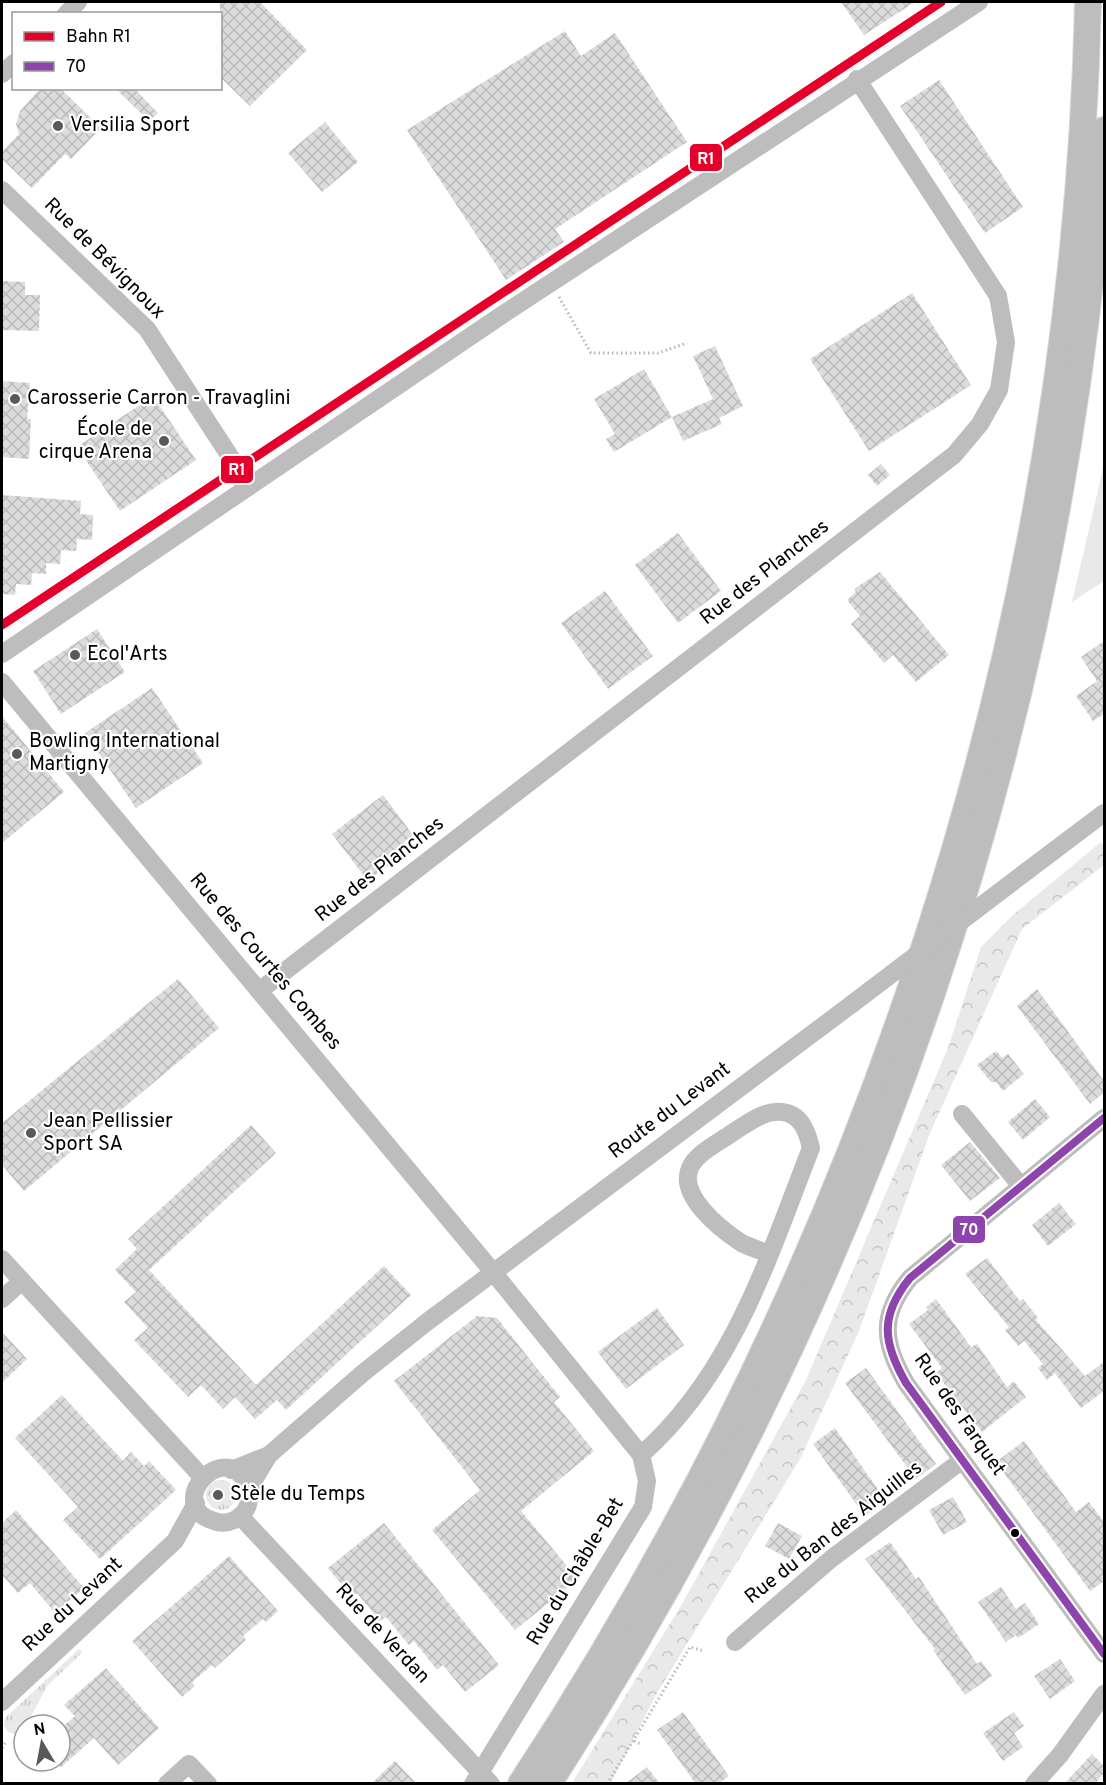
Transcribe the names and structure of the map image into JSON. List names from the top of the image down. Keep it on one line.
{"streets":{"street":["Rue de Bévignoux","Rue des Planches","Rue des Courtes Combes","Route du Levant","Rue des Farquet","Rue du Ban des Aiguilles","Rue du Châble-Bet","Rue du Levant","Rue de Verdan"]},"crossings":[["Rue des Planches","Rue des Courtes Combes"],["Rue des Courtes Combes","Route du Levant"],["Rue des Courtes Combes","Rue du Châble-Bet"],["Route du Levant","Rue du Châble-Bet"],["Route du Levant","Rue du Levant"],["Route du Levant","Rue de Verdan"],["Rue des Farquet","Rue du Ban des Aiguilles"],["Rue du Levant","Rue de Verdan"]],"places":["Versilia Sport","Carosserie Carron - Travaglini","École de cirque Arena","Ecol'Arts","Bowling International Martigny","Jean Pellissier Sport SA","Stèle du Temps"],"lines":["rail line R1","transit line 70"],"legend":["Bahn R1","70"],"north":"top"}
